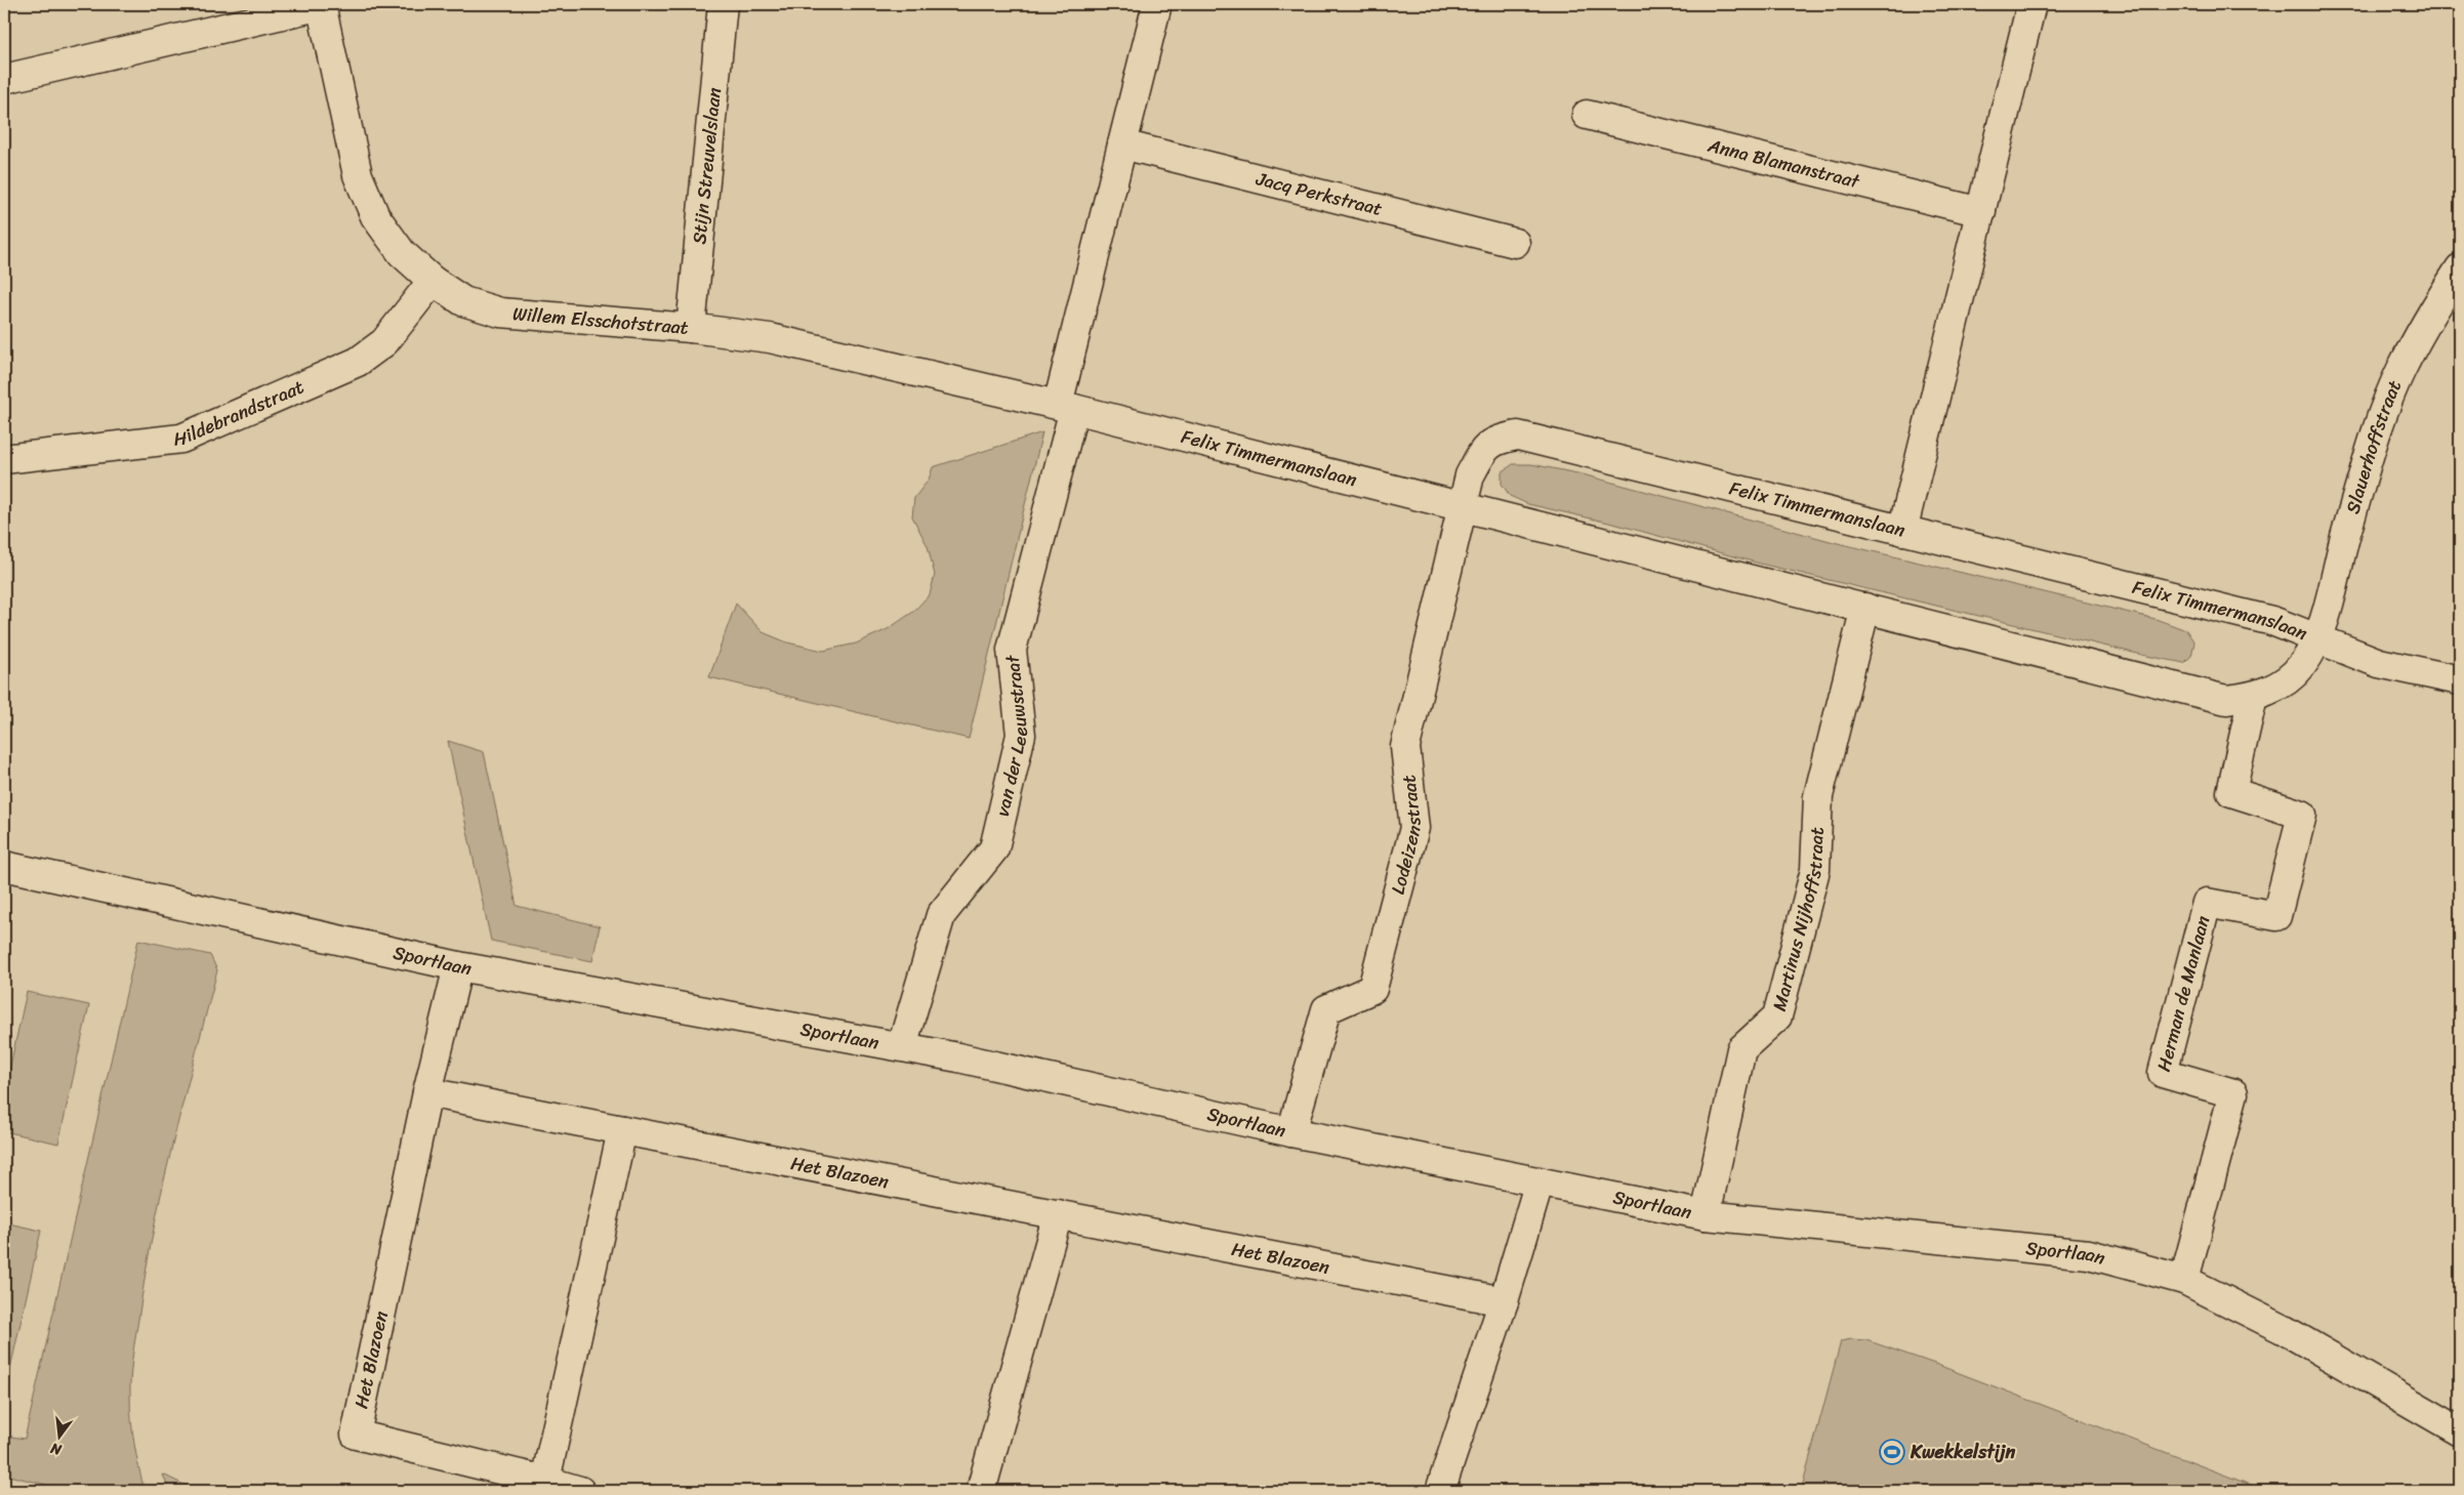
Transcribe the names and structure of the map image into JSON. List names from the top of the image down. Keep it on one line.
{"streets":{"street":["Anna Blamanstraat","Stijn Streuvelslaan","Jacq Perkstraat","Willem Elsschotstraat","Hildebrandstraat","Slauerhoffstraat","Felix Timmermanslaan","van der Leeuwstraat","Lodeizenstraat","Martinus Nijhoffstraat","Sportlaan","Herman de Manlaan","Het Blazoen"]},"crossings":[["Stijn Streuvelslaan","Willem Elsschotstraat"],["Willem Elsschotstraat","Hildebrandstraat"],["Willem Elsschotstraat","Felix Timmermanslaan"],["Willem Elsschotstraat","van der Leeuwstraat"],["Slauerhoffstraat","Felix Timmermanslaan"],["Felix Timmermanslaan","van der Leeuwstraat"],["Felix Timmermanslaan","Lodeizenstraat"],["Felix Timmermanslaan","Martinus Nijhoffstraat"],["Felix Timmermanslaan","Herman de Manlaan"],["van der Leeuwstraat","Sportlaan"],["Lodeizenstraat","Sportlaan"],["Martinus Nijhoffstraat","Sportlaan"],["Sportlaan","Herman de Manlaan"],["Sportlaan","Het Blazoen"]],"places":{"sports":["Kwekkelstijn"]},"north":"bottom"}
